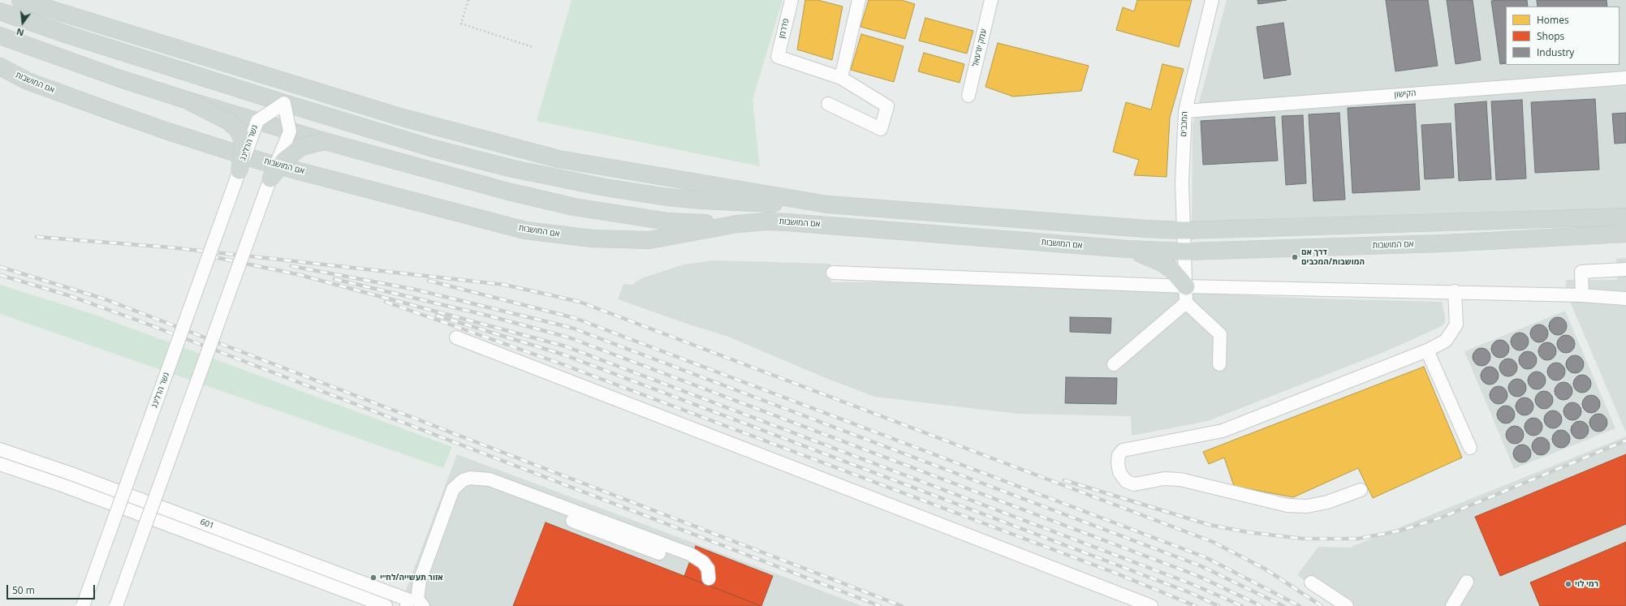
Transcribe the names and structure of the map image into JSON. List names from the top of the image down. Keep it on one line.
{"streets":{"main road":["אם המושבות"],"street":["פדרמן","עמק יזרעאל","הקישון","המכבים","גשר הרלינג","601"]},"crossings":[["אם המושבות","המכבים"],["הקישון","המכבים"]],"places":["דרך אם המושבות/המכבים","אזור תעשייה/לח״י","רמי לוי"],"legend":["Homes","Shops","Industry"],"scale_bar":"50 m","north":"bottom"}
